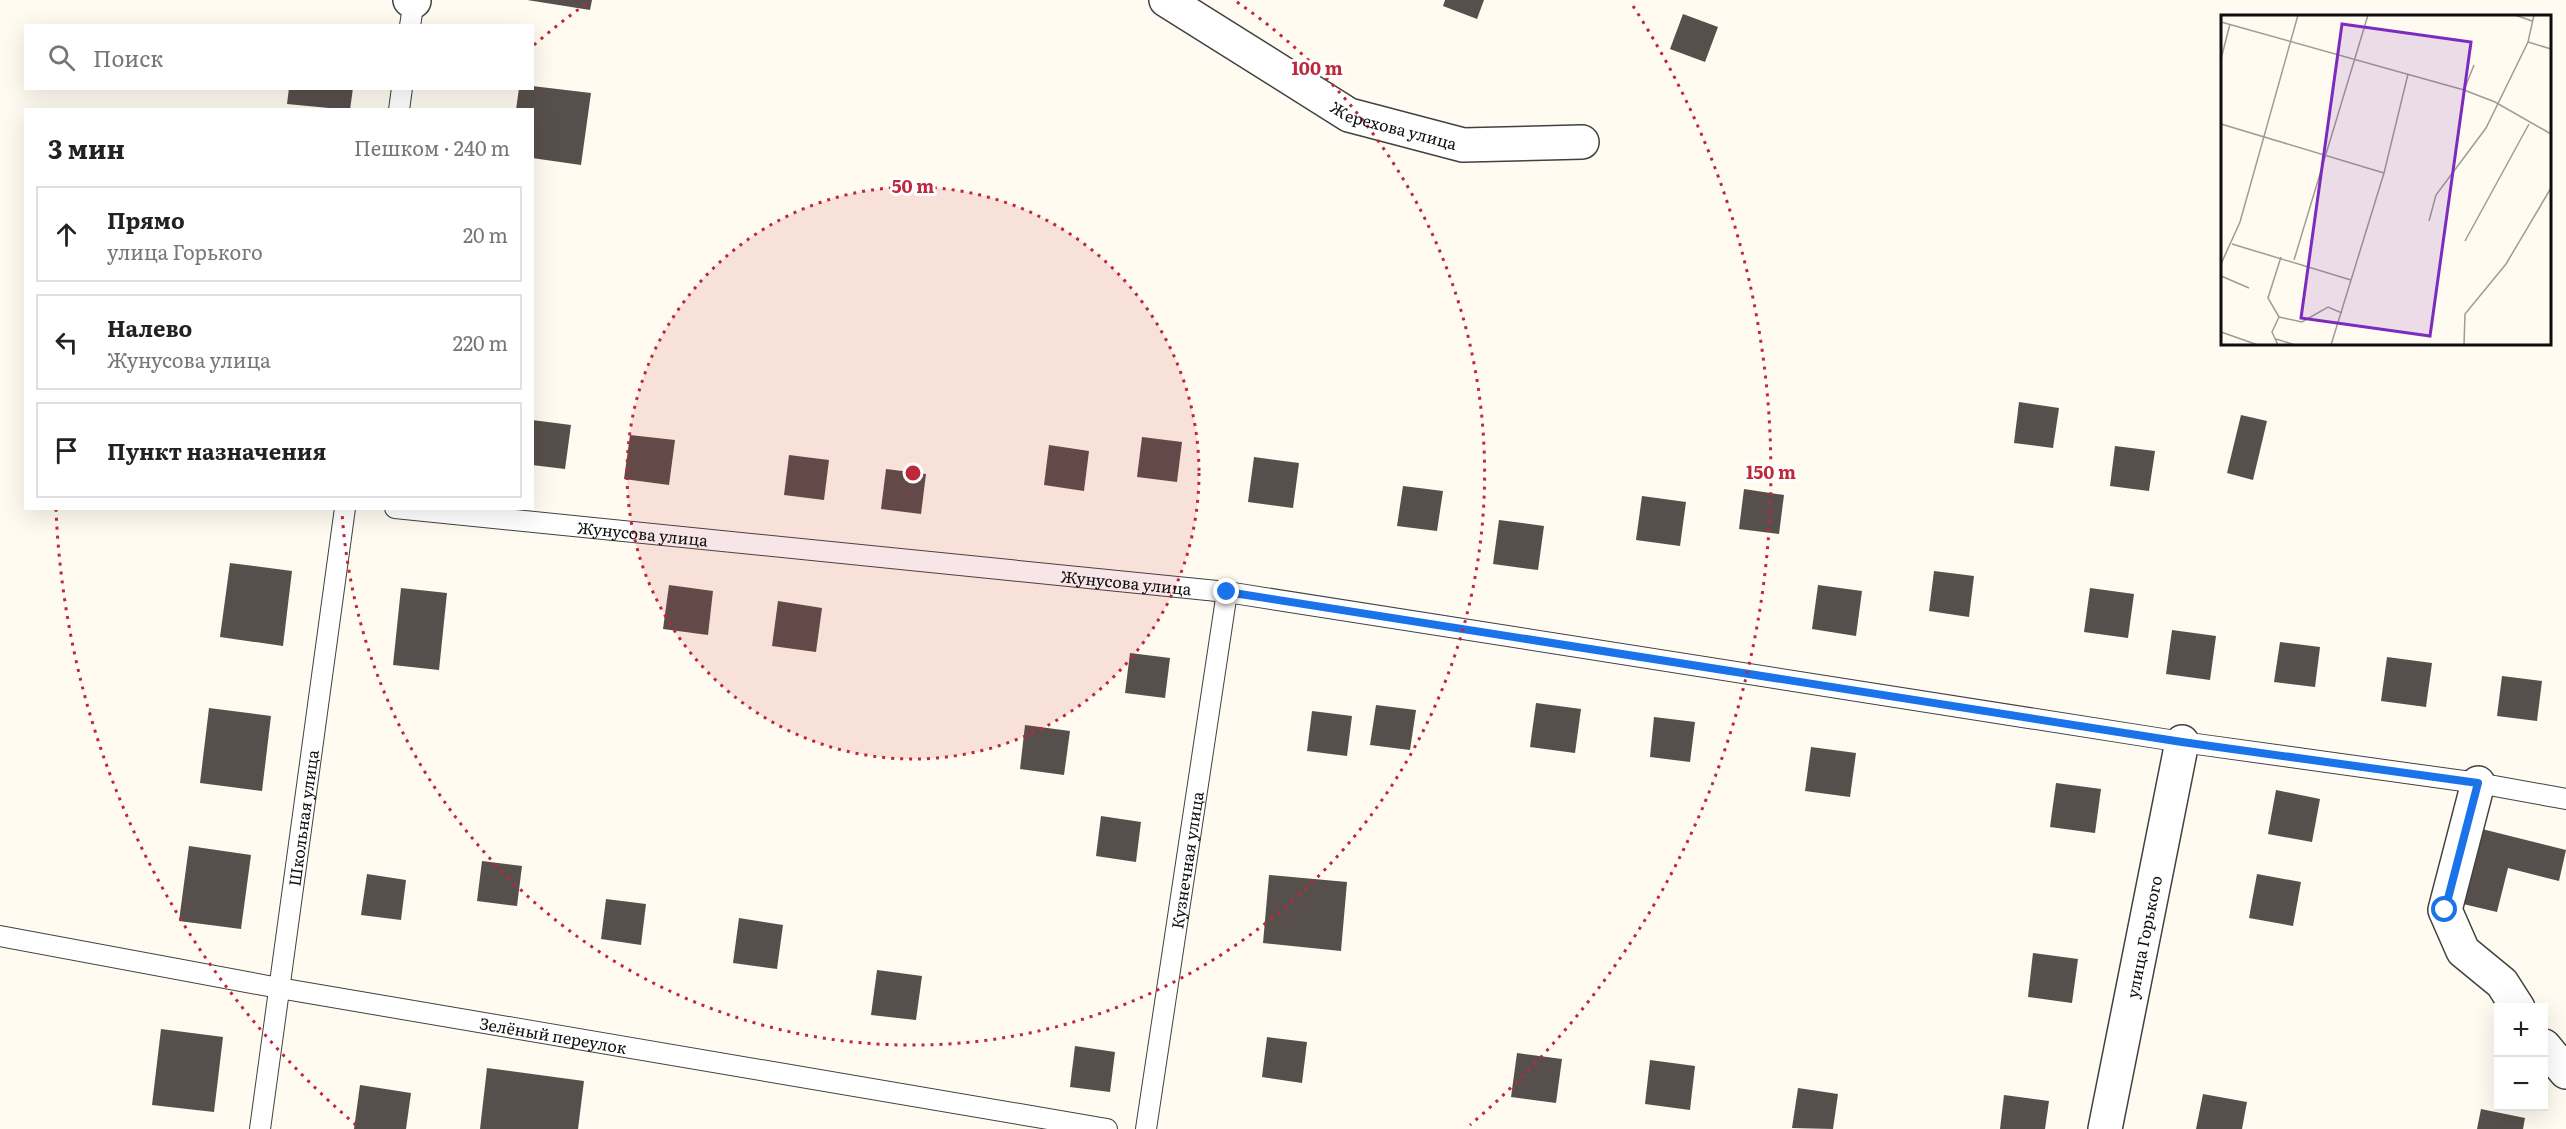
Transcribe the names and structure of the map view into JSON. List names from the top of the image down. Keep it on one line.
{"streets":{"street":["Жерехова улица","улица Горького"],"lane":["Жунусова улица","Школьная улица","Кузнечная улица","Зелёный переулок"]},"crossings":[["Жунусова улица","Кузнечная улица"],["Жунусова улица","улица Горького"],["Школьная улица","Зелёный переулок"]],"page":{"search":"Поиск","heading":["3 мин","Пешком · 240 m"],"list":[["Прямо","улица Горького","20 m"],["Налево","Жунусова улица","220 m"],"Пункт назначения"],"map_buttons":["+","−"]},"rings":["100 m","50 m","150 m"]}
